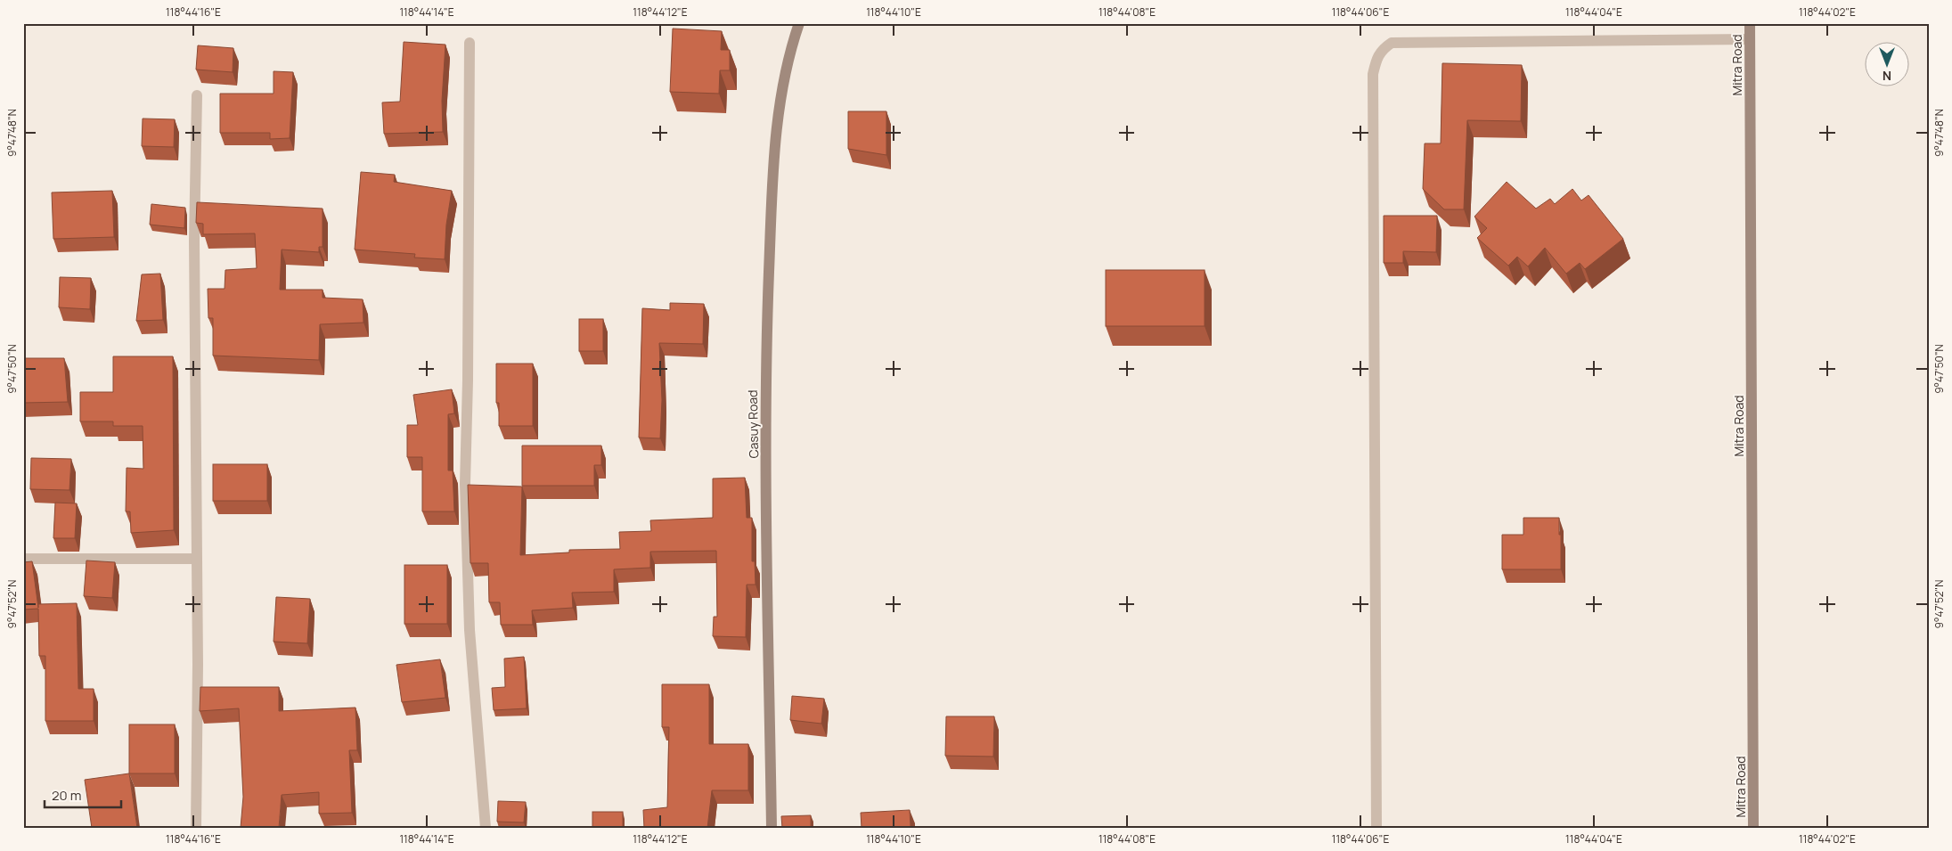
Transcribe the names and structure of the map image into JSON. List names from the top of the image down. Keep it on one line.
{"streets":{"street":["Mitra Road","Casuy Road"]},"scale_bar":"20 m","north":"bottom","coordinates":["118°44'16\"E","118°44'14\"E","118°44'12\"E","118°44'10\"E","118°44'08\"E","118°44'06\"E","118°44'04\"E","118°44'02\"E","9°47'48\"N","9°47'50\"N","9°47'52\"N"]}
